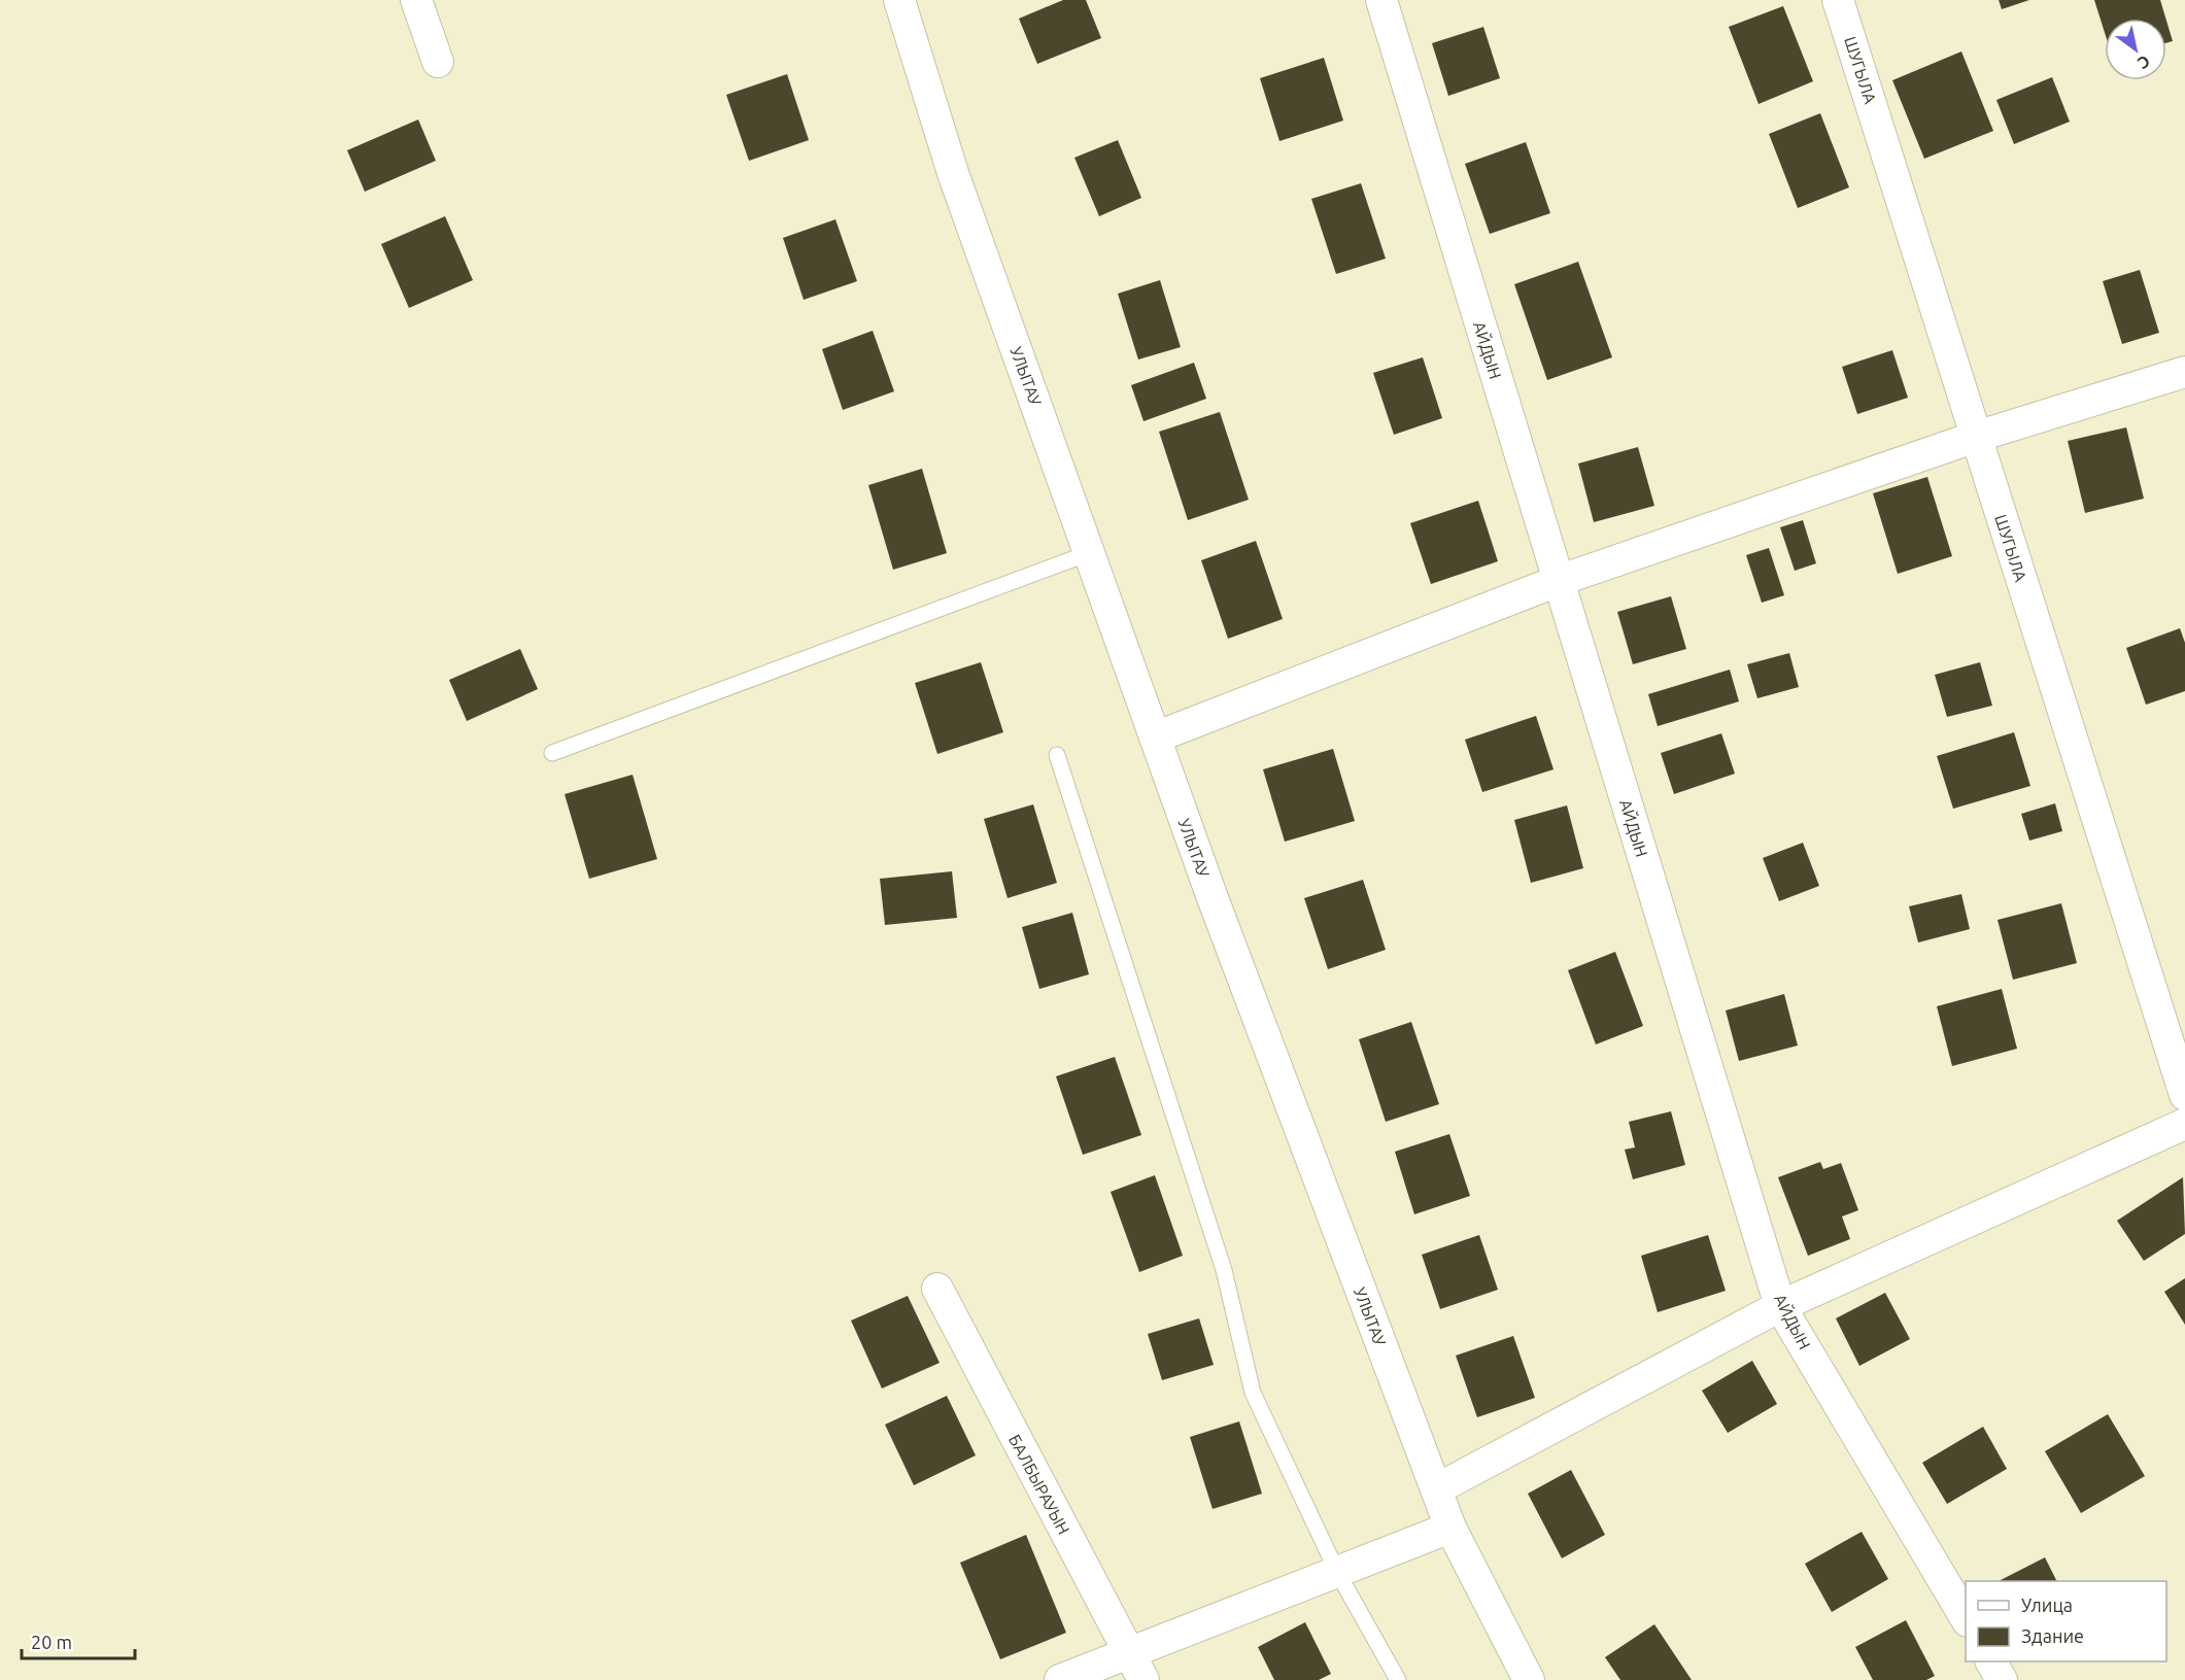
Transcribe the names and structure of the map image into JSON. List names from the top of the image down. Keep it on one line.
{"streets":{"street":["ШУГЫЛА","АЙДЫН","УЛЫТАУ","БАЛБЫРАУЫН"]},"legend":["Улица","Здание"],"scale_bar":"20 m","north":"bottom right"}
